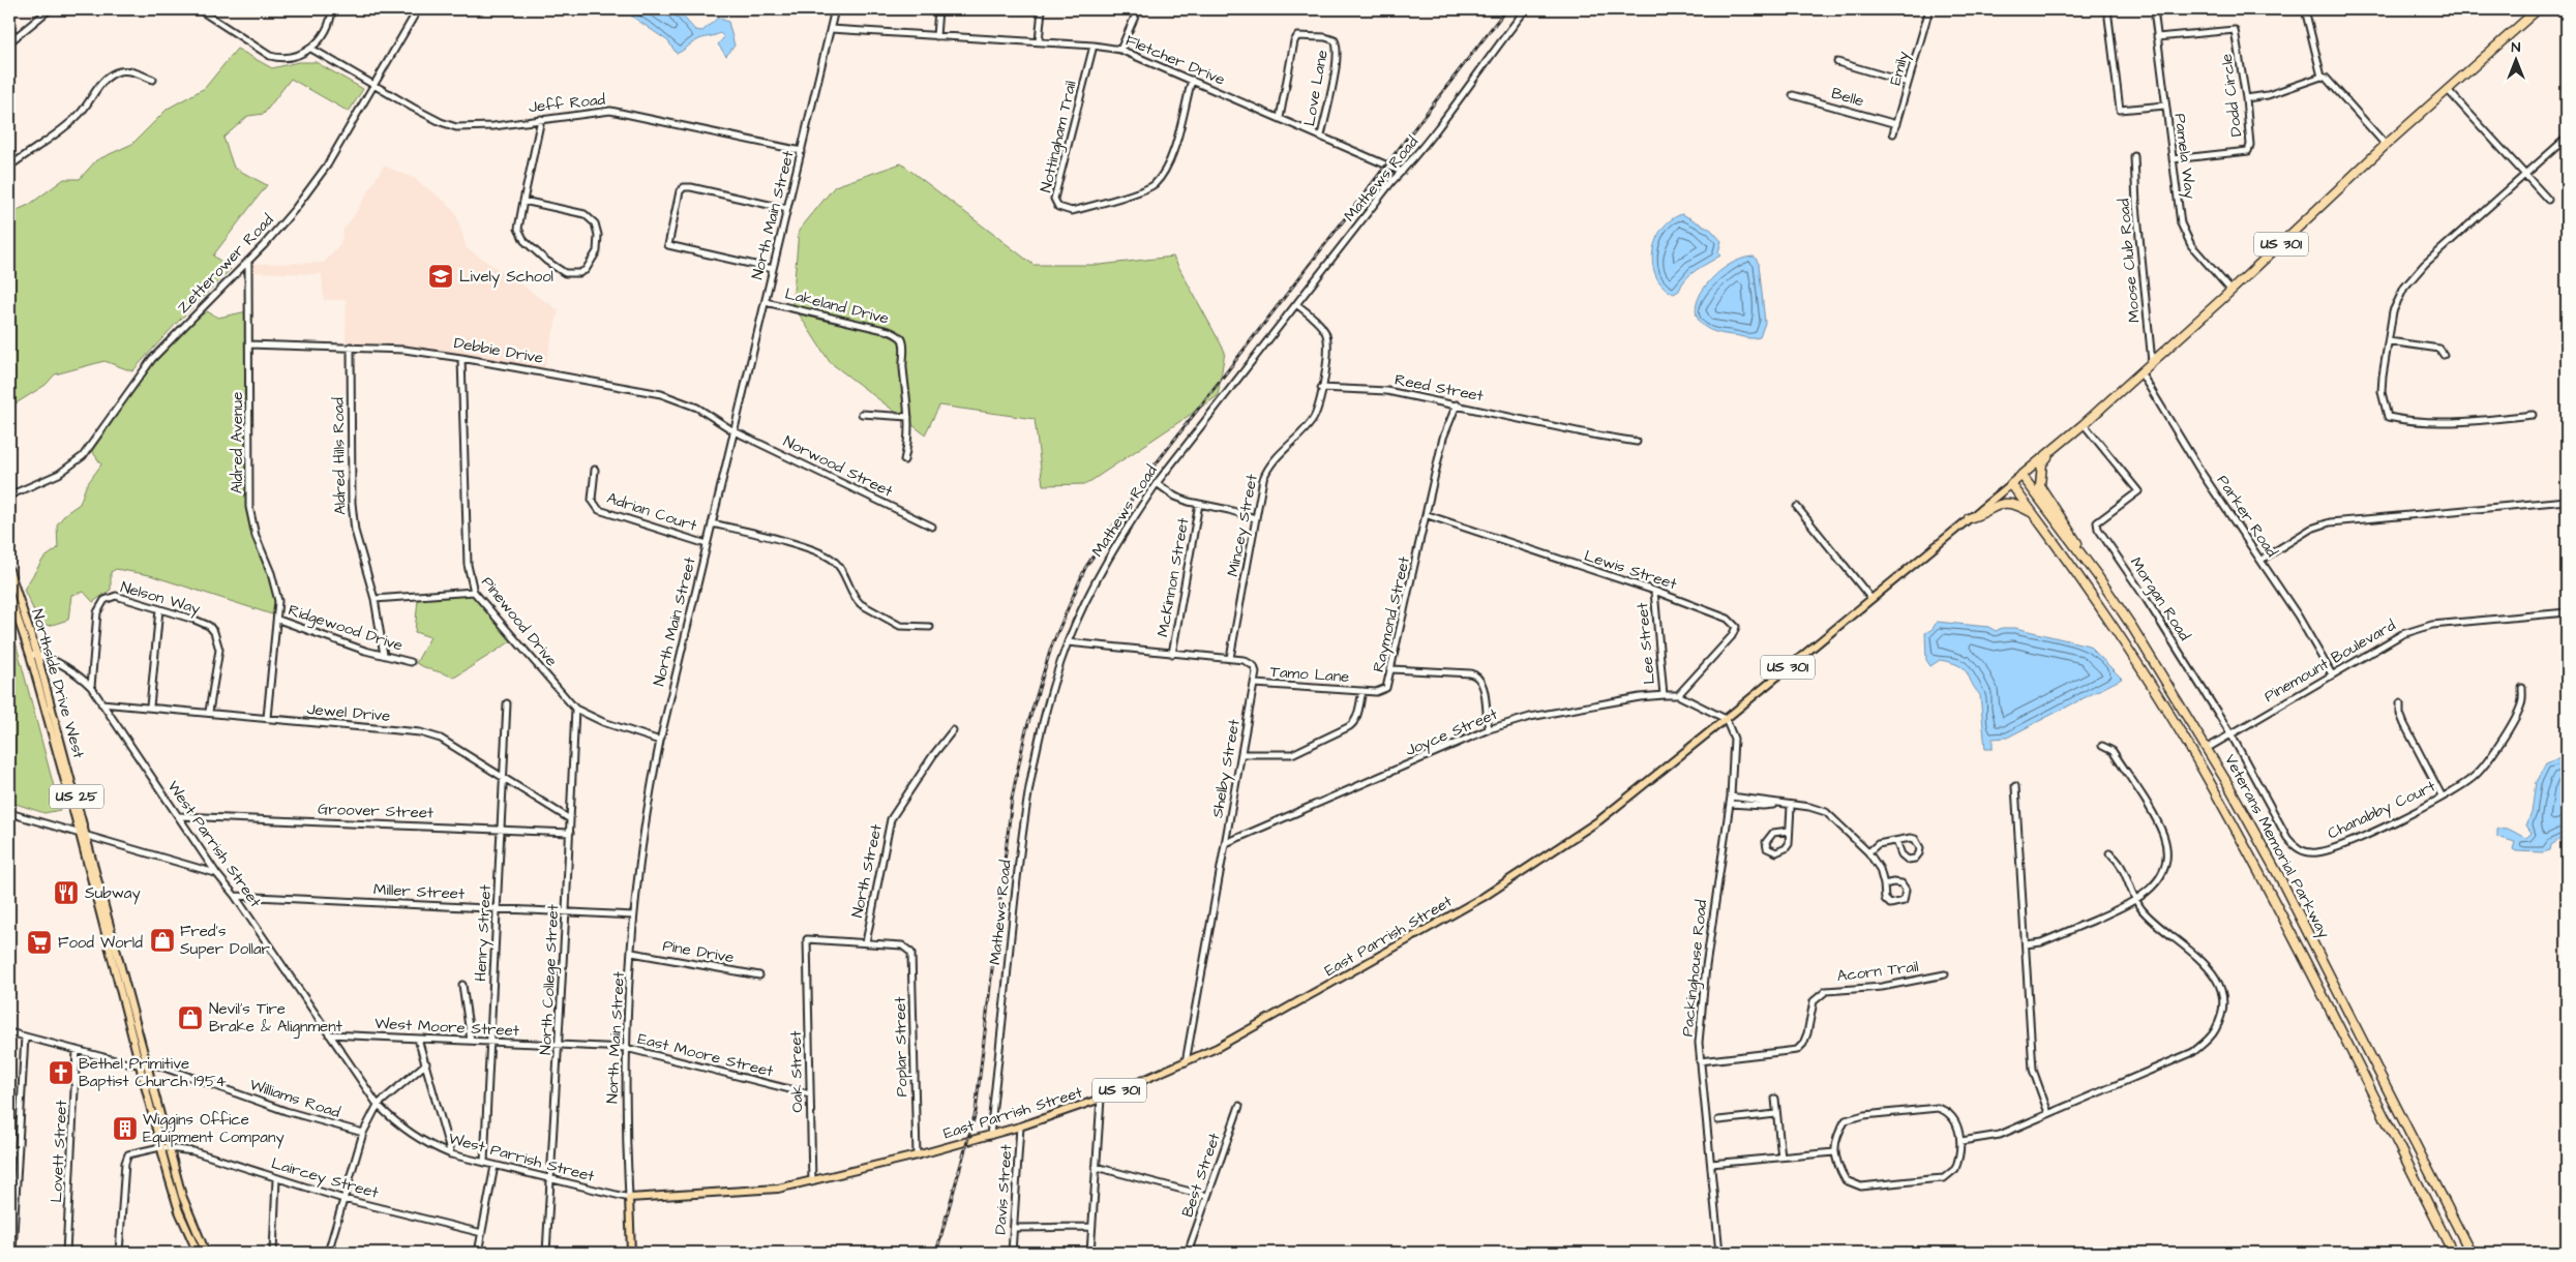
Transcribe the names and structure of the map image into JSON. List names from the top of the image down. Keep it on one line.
{"streets":{"highway":["US 301","Veterans Memorial Parkway"],"main road":["North Main Street","Northside Drive West","US 25","East Parrish Street"],"street":["Fletcher Drive","Emily","Love Lane","Dodd Circle","Belle","Jeff Road","Nottingham Trail","Pamela Way","Mathews Road","Moose Club Road","Zetterower Road","Lakeland Drive","Debbie Drive","Reed Street","Aldred Avenue","Aldred Hills Road","Norwood Street","Adrian Court","Parker Road","Mincey Street","Lewis Street","McKinnon Street","Nelson Way","Morgan Road","Raymond Street","Pinewood Drive","Ridgewood Drive","Lee Street","Pinemount Boulevard","Tamo Lane","Jewel Drive","Joyce Street","Shelby Street","Chanabby Court","Groover Street","West Parrish Street","North Street","Miller Street","Henry Street","Pine Drive","Packinghouse Road","Acorn Trail","North College Street","West Moore Street","Poplar Street","East Moore Street","Oak Street","Williams Road","Lovett Street","Best Street","Laircey Street","Davis Street"]},"crossings":[["Fletcher Drive","Love Lane"],["Fletcher Drive","Nottingham Trail"],["Fletcher Drive","Mathews Road"],["Fletcher Drive","North Main Street"],["Emily","Belle"],["Dodd Circle","Pamela Way"],["Jeff Road","North Main Street"],["Jeff Road","Zetterower Road"],["Pamela Way","US 301"],["Mathews Road","Mincey Street"],["Mathews Road","East Parrish Street"],["North Main Street","Lakeland Drive"],["North Main Street","Debbie Drive"],["North Main Street","Norwood Street"],["North Main Street","Adrian Court"],["North Main Street","Pinewood Drive"],["North Main Street","West Parrish Street"],["North Main Street","Miller Street"],["North Main Street","East Parrish Street"],["North Main Street","Pine Drive"],["North Main Street","West Moore Street"],["North Main Street","East Moore Street"],["US 301","Moose Club Road"],["US 301","Parker Road"],["US 301","Morgan Road"],["US 301","Joyce Street"],["US 301","Veterans Memorial Parkway"],["US 301","East Parrish Street"],["US 301","Packinghouse Road"],["Zetterower Road","Aldred Avenue"],["Debbie Drive","Aldred Avenue"],["Debbie Drive","Aldred Hills Road"],["Debbie Drive","Norwood Street"],["Debbie Drive","Pinewood Drive"],["Reed Street","Mincey Street"],["Reed Street","Raymond Street"],["Aldred Avenue","Ridgewood Drive"],["Aldred Hills Road","Ridgewood Drive"],["Parker Road","Pinemount Boulevard"],["Lewis Street","Raymond Street"],["Lewis Street","Lee Street"],["Lewis Street","Joyce Street"],["Nelson Way","Jewel Drive"],["Nelson Way","West Parrish Street"],["Morgan Road","Pinemount Boulevard"],["Morgan Road","Chanabby Court"],["Raymond Street","Tamo Lane"],["Raymond Street","Shelby Street"],["Pinewood Drive","North College Street"],["Ridgewood Drive","Jewel Drive"],["Lee Street","Joyce Street"],["Pinemount Boulevard","Chanabby Court"],["Pinemount Boulevard","Veterans Memorial Parkway"],["Tamo Lane","Shelby Street"],["Northside Drive West","West Parrish Street"],["Northside Drive West","Williams Road"],["Northside Drive West","Laircey Street"],["Jewel Drive","West Parrish Street"],["Jewel Drive","Henry Street"],["Jewel Drive","North College Street"],["Joyce Street","Shelby Street"],["Joyce Street","East Parrish Street"],["Joyce Street","Packinghouse Road"],["Shelby Street","East Parrish Street"],["Groover Street","West Parrish Street"],["Groover Street","Henry Street"],["Groover Street","North College Street"],["West Parrish Street","Miller Street"],["West Parrish Street","Henry Street"],["West Parrish Street","East Parrish Street"],["West Parrish Street","North College Street"],["West Parrish Street","West Moore Street"],["North Street","Poplar Street"],["North Street","Oak Street"],["Miller Street","Henry Street"],["Miller Street","North College Street"],["Henry Street","West Moore Street"],["East Parrish Street","Packinghouse Road"],["East Parrish Street","Poplar Street"],["East Parrish Street","Oak Street"],["East Parrish Street","Davis Street"],["Packinghouse Road","Acorn Trail"],["North College Street","West Moore Street"],["West Moore Street","East Moore Street"],["Poplar Street","Oak Street"],["East Moore Street","Oak Street"],["Williams Road","Lovett Street"]],"places":{"school or university":["Lively School"],"restaurant":["Subway"],"shop":["Fred's Super Dollar","Nevil's Tire Brake & Alignment"],"supermarket":["Food World"],"church":["Bethel Primitive Baptist Church 1954"],"building":["Wiggins Office Equipment Company"]},"north":"top"}
